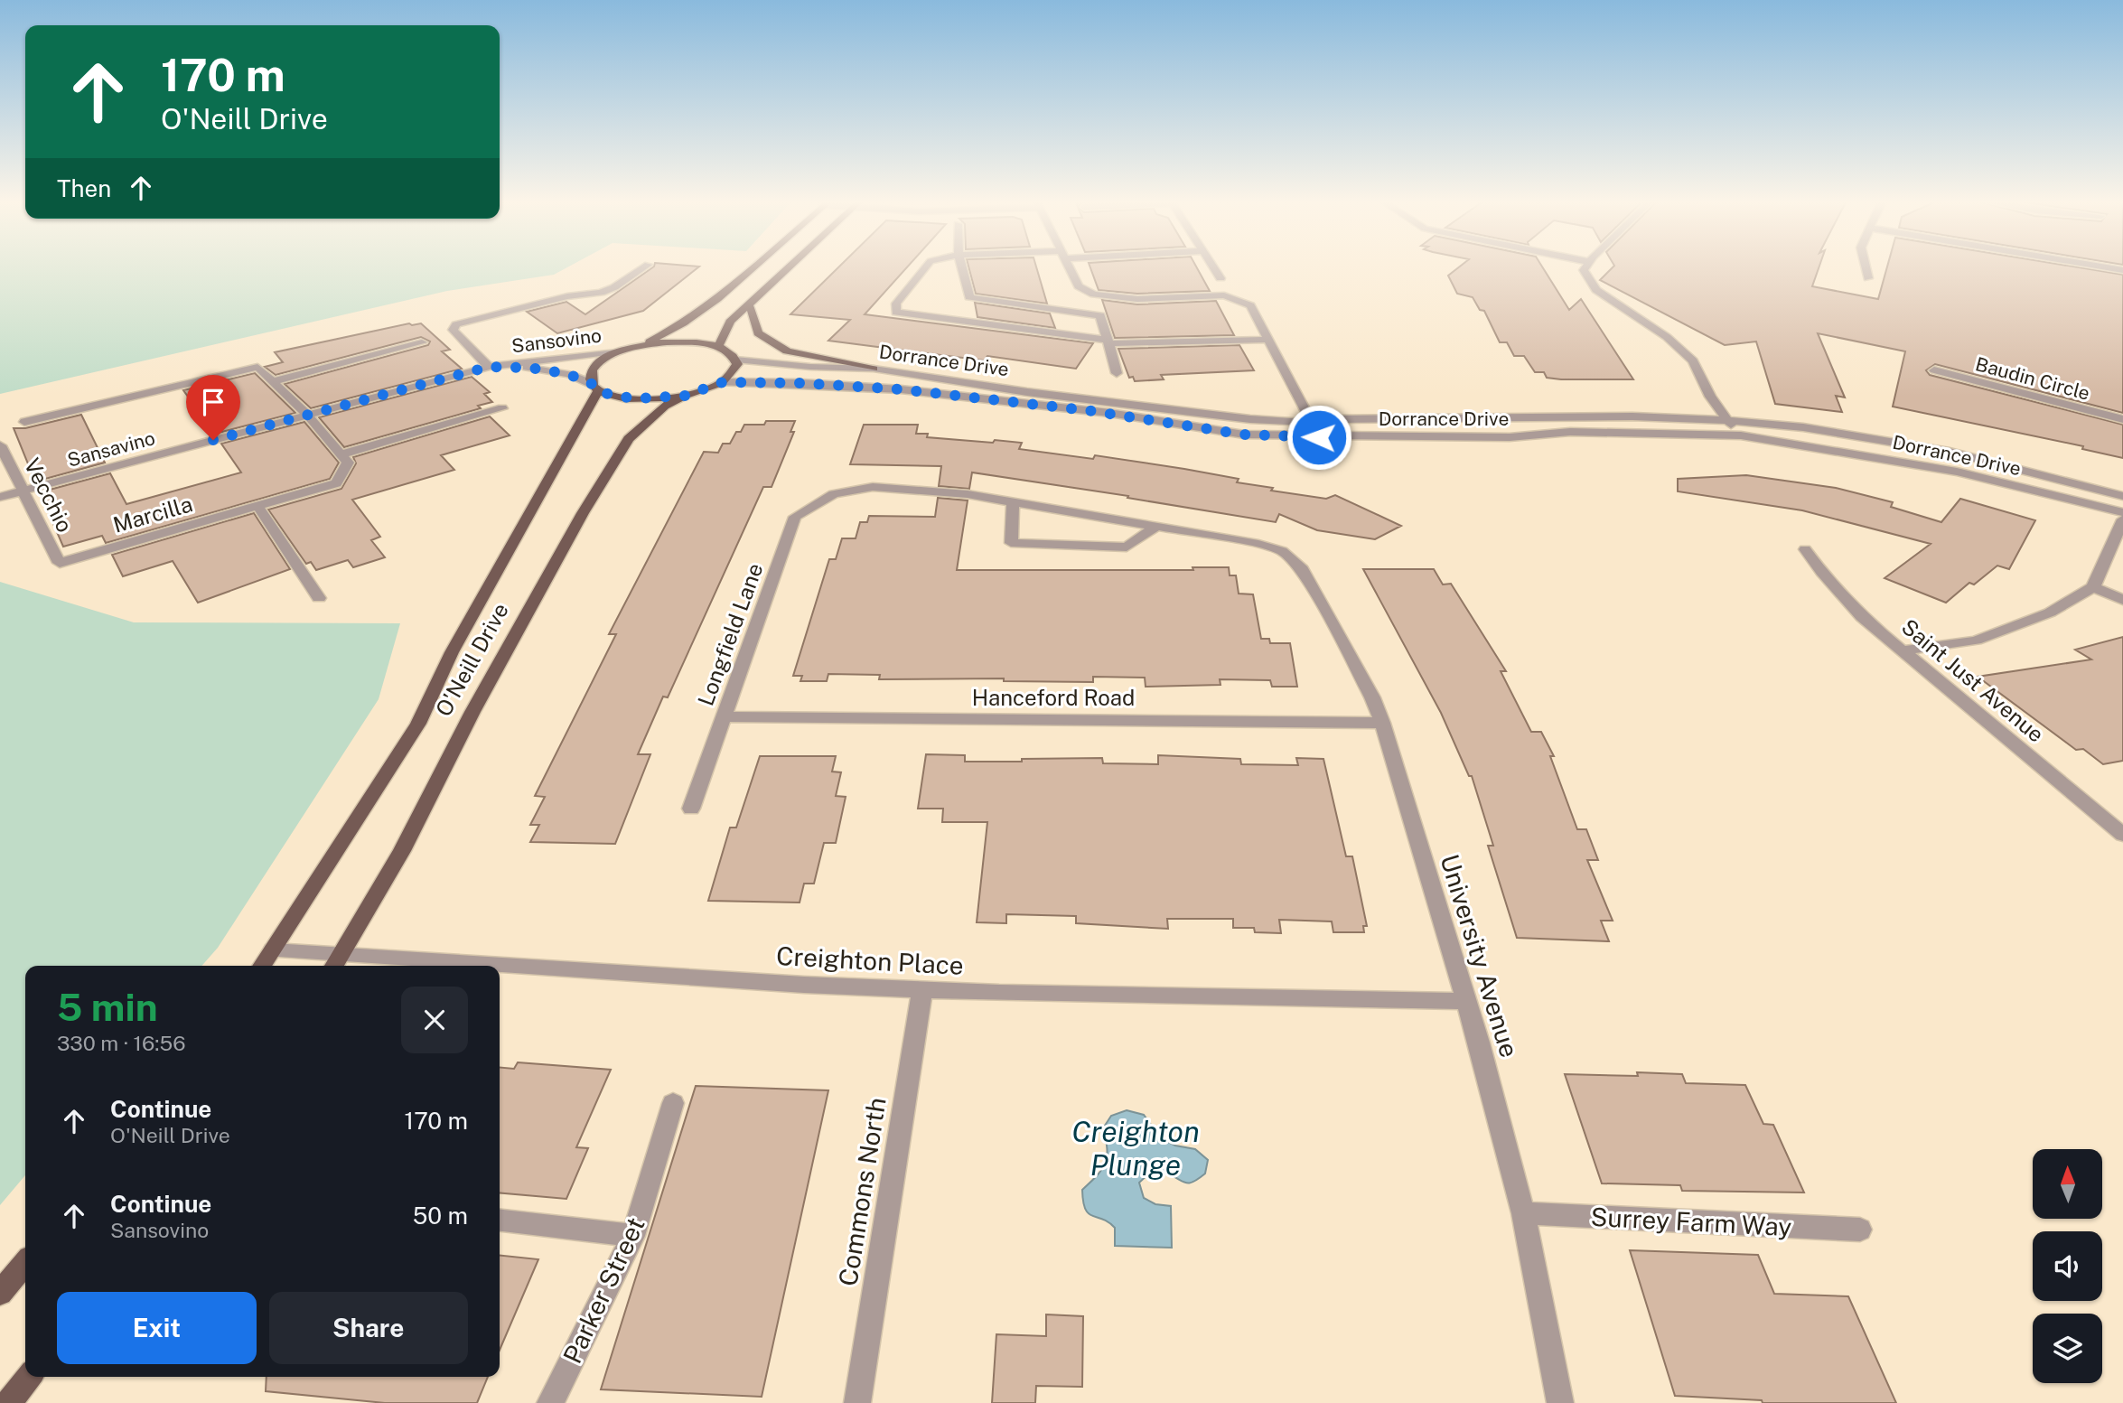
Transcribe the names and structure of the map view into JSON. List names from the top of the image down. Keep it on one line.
{"streets":{"main road":["O'Neill Drive"],"street":["Sansovino","Dorrance Drive","Baudin Circle","Sansavino","Vecchio","Marcilla","Longfield Lane","Saint Just Avenue","Hanceford Road","University Avenue","Creighton Place","Commons North","Surrey Farm Way","Parker Street"]},"crossings":[["Sansovino","Sansavino"],["Sansovino","O'Neill Drive"],["Dorrance Drive","O'Neill Drive"],["Sansavino","Vecchio"],["Vecchio","Marcilla"],["Longfield Lane","Hanceford Road"],["O'Neill Drive","Creighton Place"],["Hanceford Road","University Avenue"],["University Avenue","Creighton Place"],["University Avenue","Surrey Farm Way"],["Creighton Place","Commons North"]],"water":["Creighton Plunge"],"north":"top","page":{"turn":["170 m","O'Neill Drive"],"then":"Then","heading":["5 min","330 m · 16:56"],"list":[{"name":"Continue","note":"O'Neill Drive","value":"170 m"},{"name":"Continue","note":"Sansovino","value":"50 m"}],"buttons":["Exit","Share"]}}
